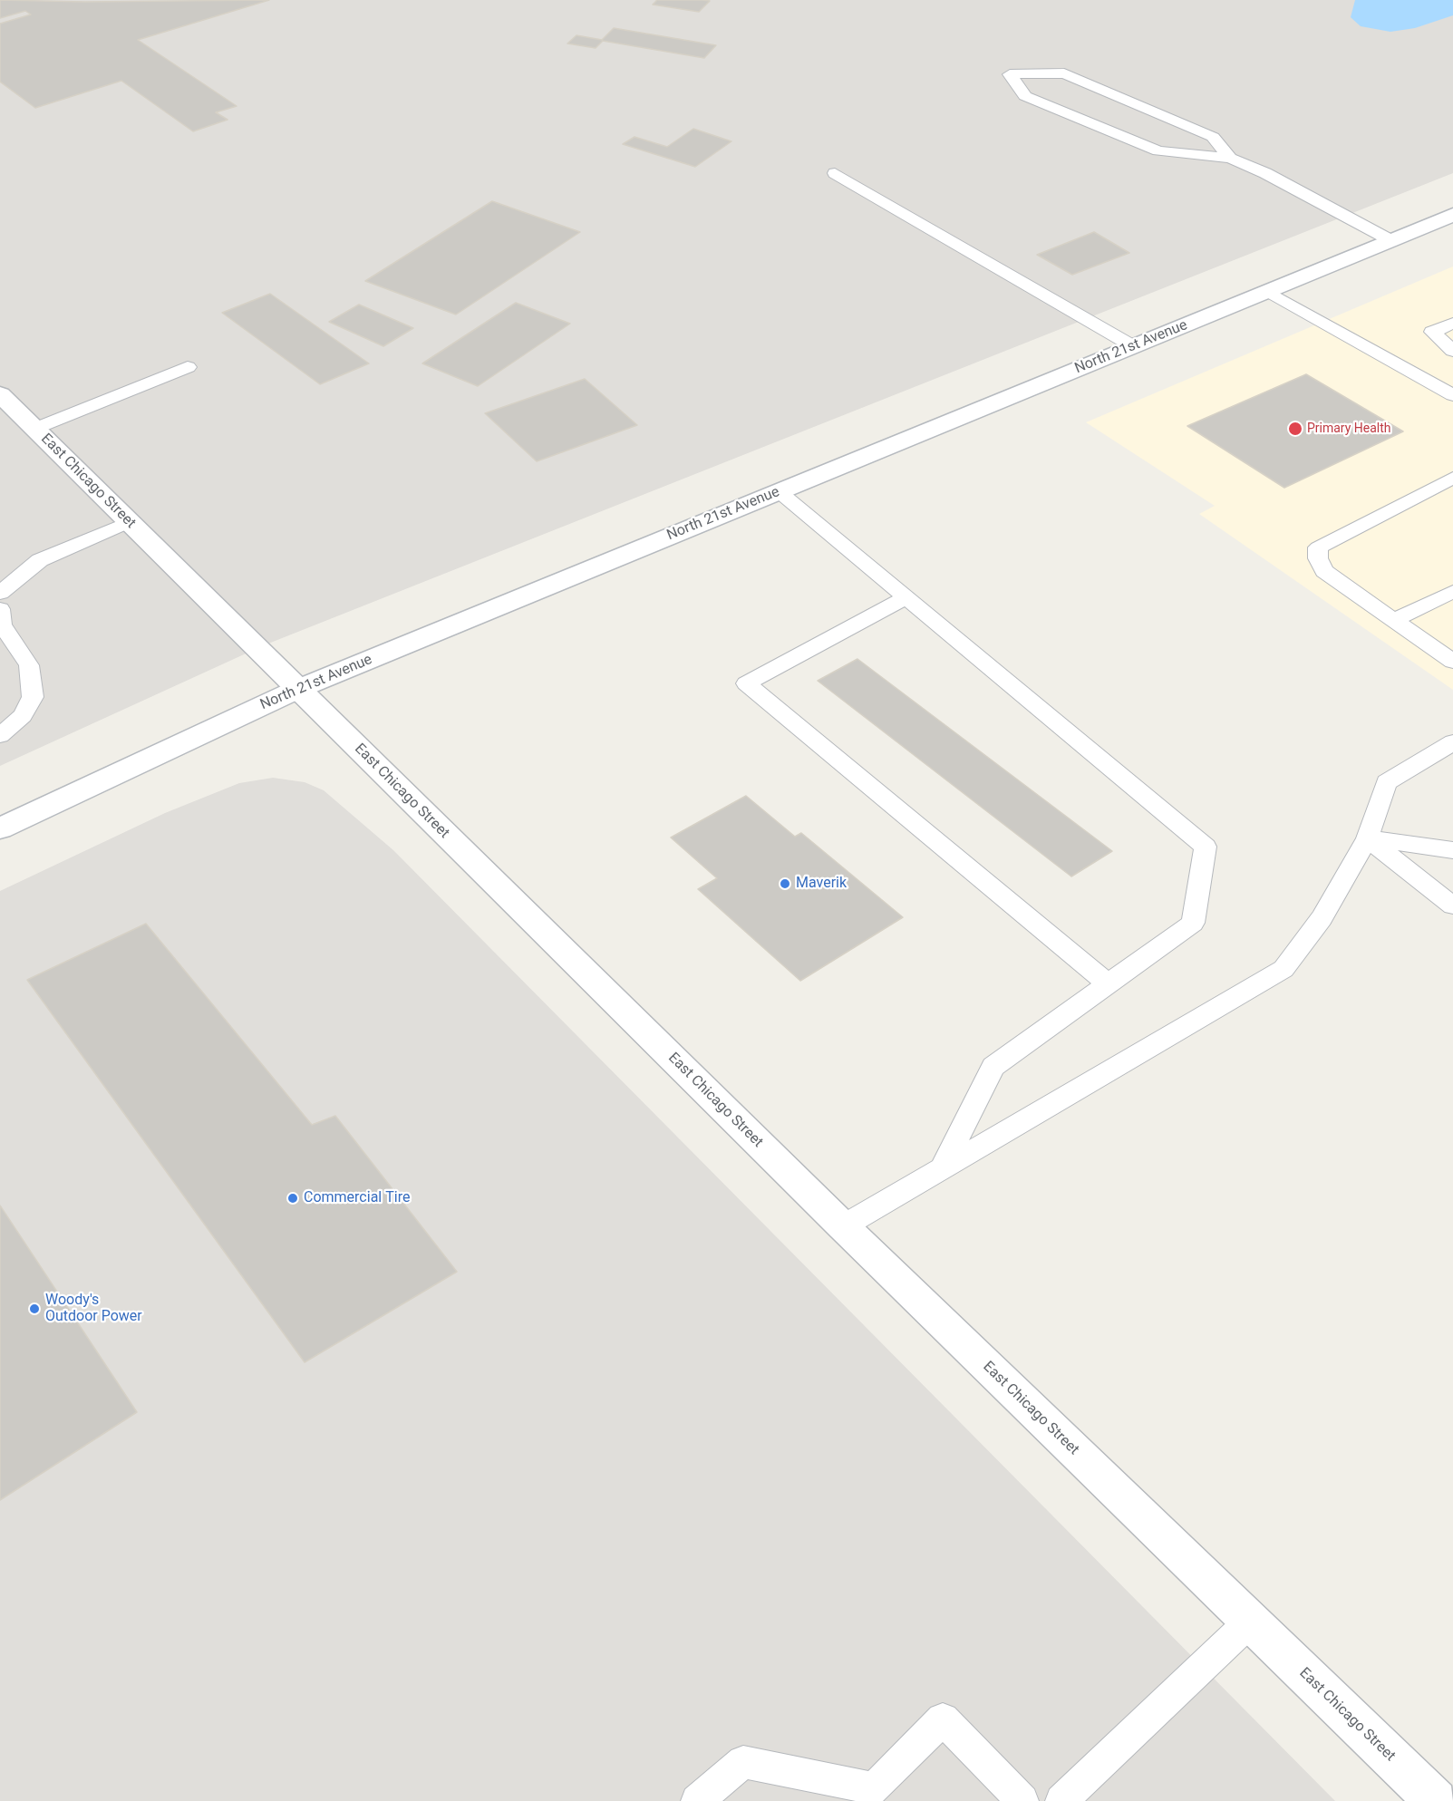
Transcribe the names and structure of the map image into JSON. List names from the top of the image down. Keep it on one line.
{"streets":{"street":["North 21st Avenue","East Chicago Street"]},"crossings":[["North 21st Avenue","East Chicago Street"]],"places":["Primary Health","Maverik","Commercial Tire","Woody's Outdoor Power"]}
